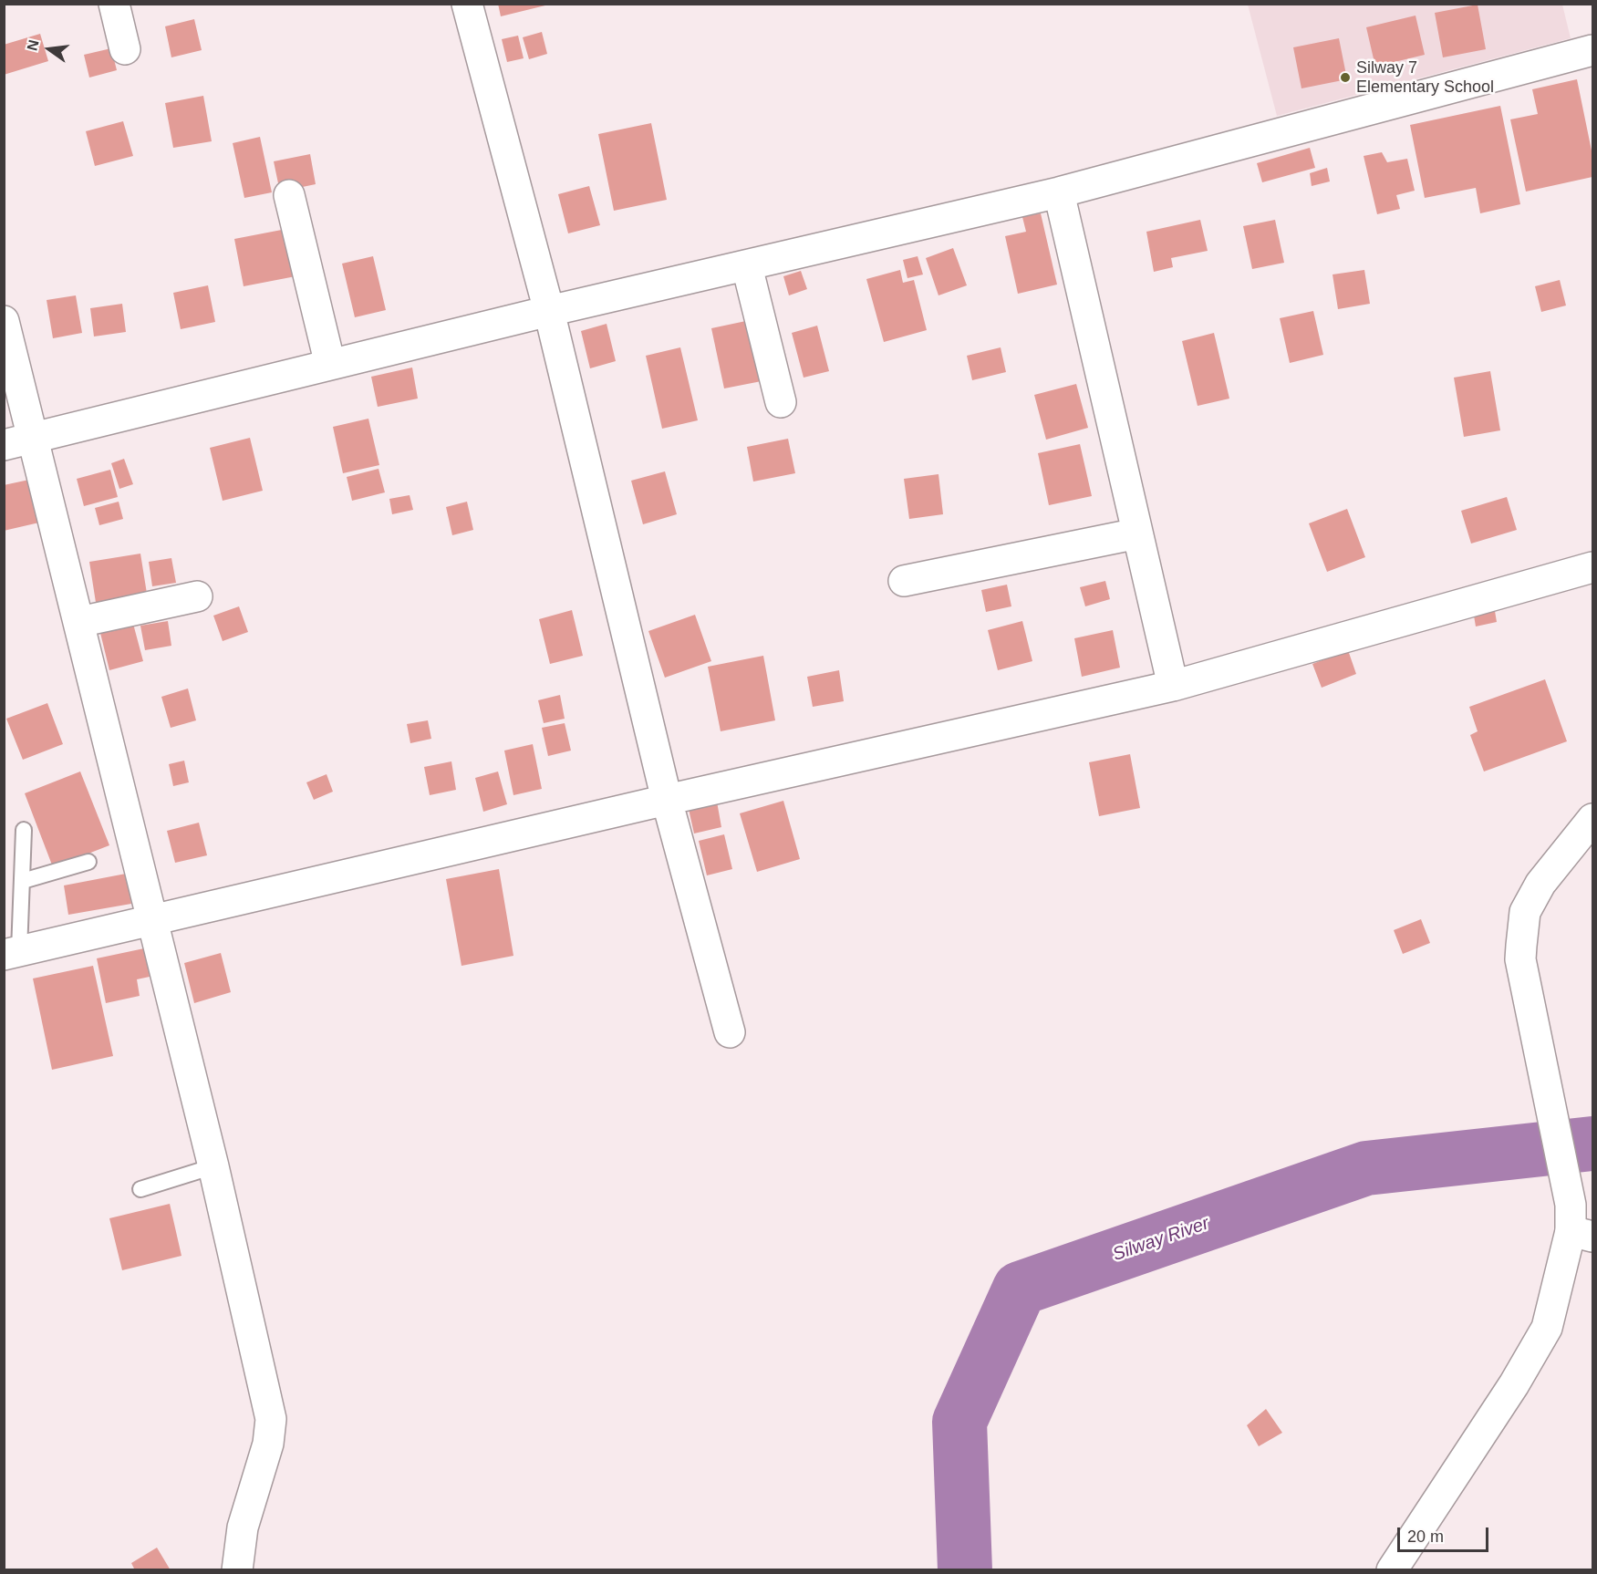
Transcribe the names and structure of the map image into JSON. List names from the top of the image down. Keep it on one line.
{"water":["Silway River"],"places":["Silway 7 Elementary School"],"scale_bar":"20 m","north":"left"}
